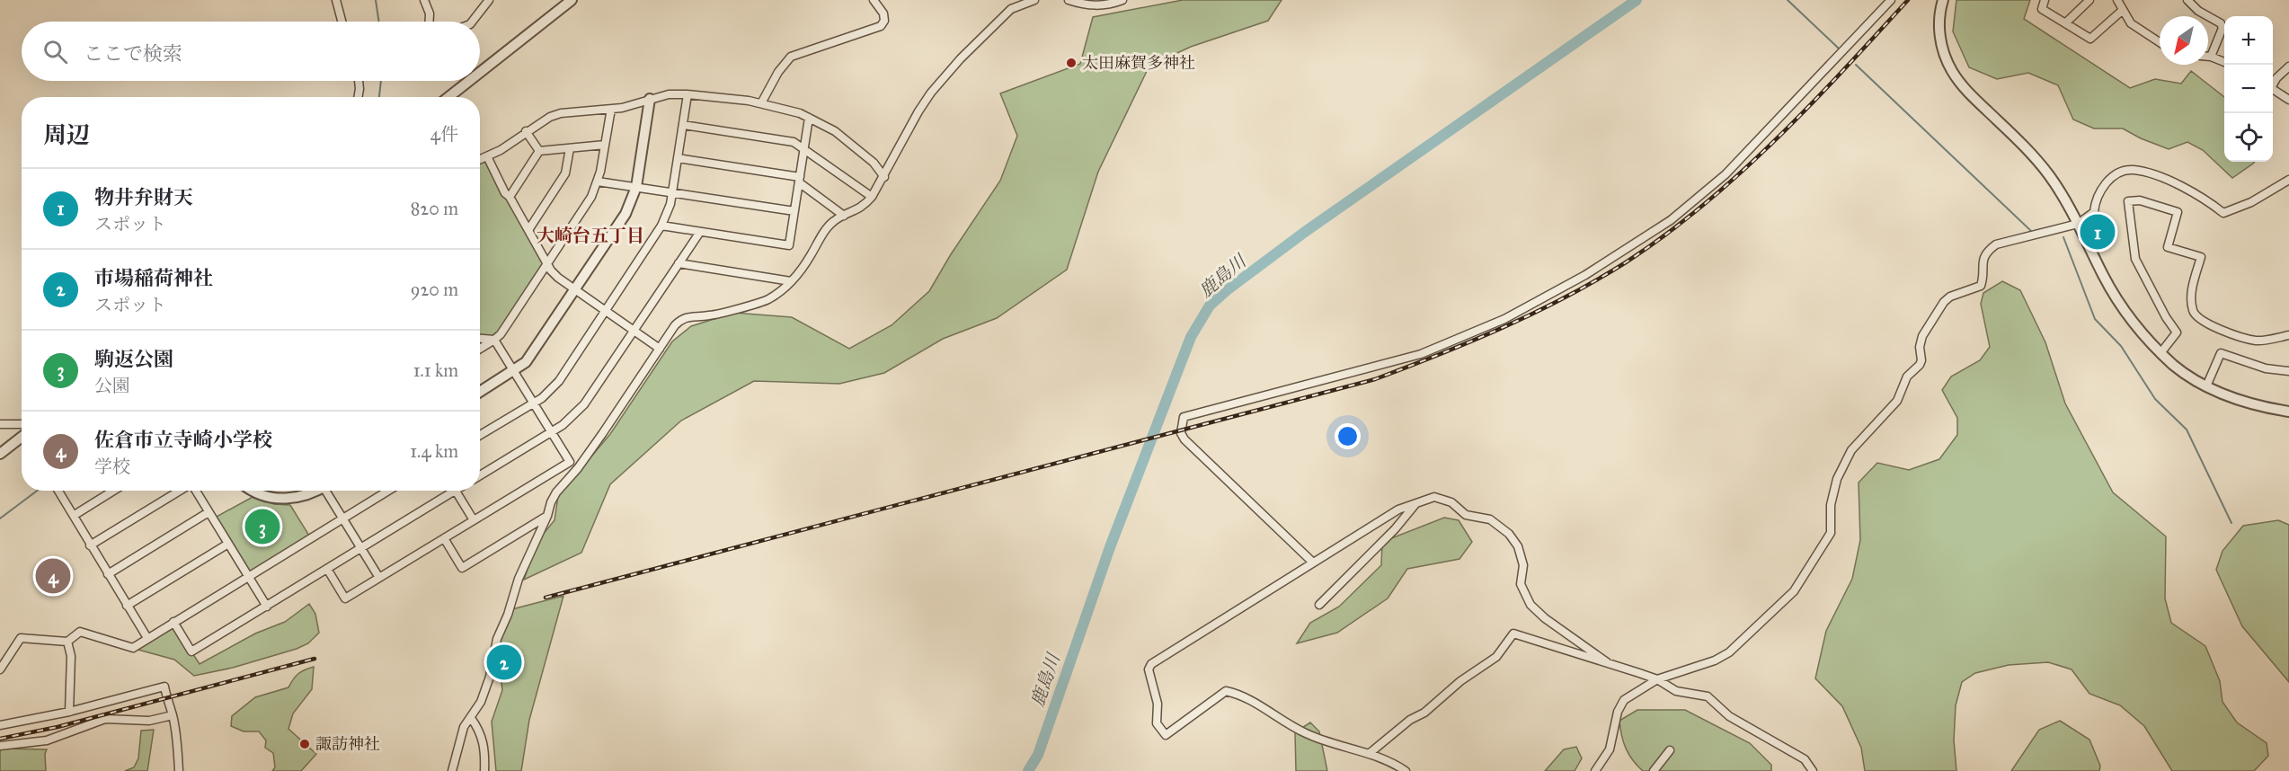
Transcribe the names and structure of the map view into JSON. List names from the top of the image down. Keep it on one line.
{"districts":["大崎台五丁目"],"water":["鹿島川"],"places":["太田麻賀多神社","諏訪神社"],"north":"bottom left","page":{"map_buttons":["+","−"],"search":"ここで検索","heading":["周辺","4件"],"list":[{"mark":"1","name":"物井弁財天","note":"スポット","value":"820 m"},{"mark":"2","name":"市場稲荷神社","note":"スポット","value":"920 m"},{"mark":"3","name":"駒返公園","note":"公園","value":"1.1 km"},{"mark":"4","name":"佐倉市立寺崎小学校","note":"学校","value":"1.4 km"}],"pins":["1","3","4","2"]}}
